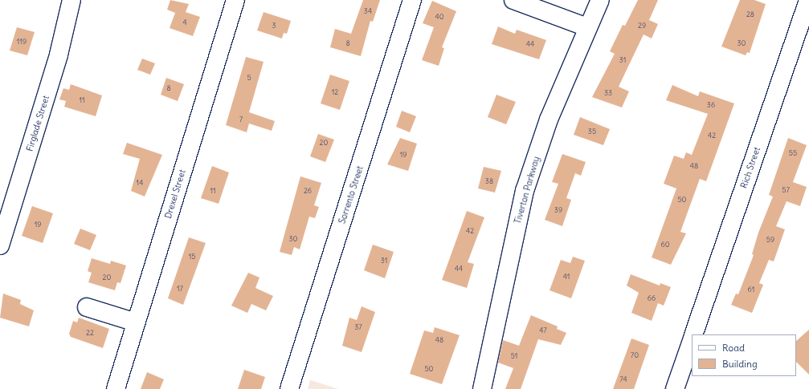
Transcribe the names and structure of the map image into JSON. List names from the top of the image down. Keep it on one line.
{"streets":{"street":["Firglade Street","Rich Street","Tiverton Parkway","Drexel Street","Sorrento Street"]},"house_numbers":["34","28","40","4","3","29","119","8","30","44","31","5","8","12","33","11","36","7","35","42","20","55","19","48","38","14","57","11","26","50","39","19","42","30","59","60","15","31","44","41","20","17","61","66","37","47","22","48","70","51","50","74"],"legend":["Road","Building"]}
